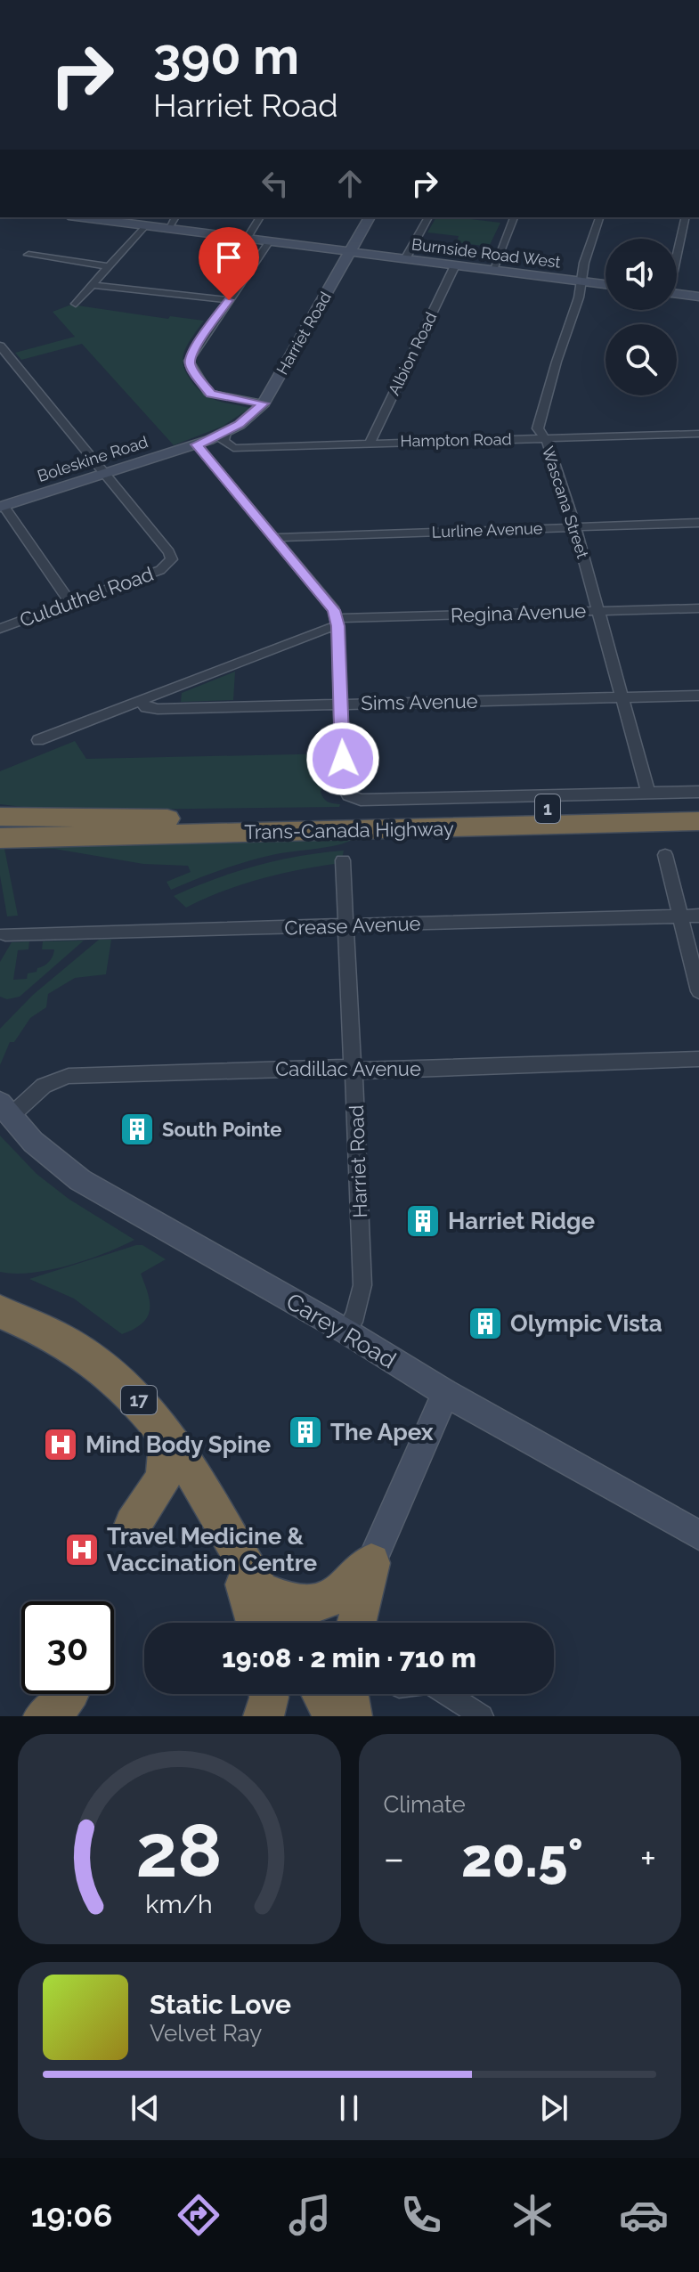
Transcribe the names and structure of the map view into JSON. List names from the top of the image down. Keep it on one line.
{"streets":{"highway":["1","Trans-Canada Highway","17"],"main road":["Burnside Road West","Harriet Road","Boleskine Road","Carey Road"],"street":["Albion Road","Hampton Road","Wascana Street","Lurline Avenue","Culduthel Road","Regina Avenue","Sims Avenue","Crease Avenue","Cadillac Avenue"]},"crossings":[["Burnside Road West","Harriet Road"],["Burnside Road West","Albion Road"],["Burnside Road West","Wascana Street"],["Harriet Road","Hampton Road"],["Harriet Road","Boleskine Road"],["Harriet Road","Crease Avenue"],["Harriet Road","Cadillac Avenue"],["Harriet Road","Carey Road"],["Albion Road","Hampton Road"],["Hampton Road","Wascana Street"],["Boleskine Road","Culduthel Road"],["Wascana Street","Lurline Avenue"],["Wascana Street","Regina Avenue"],["Wascana Street","Sims Avenue"],["Regina Avenue","Sims Avenue"],["Cadillac Avenue","Carey Road"]],"places":{"building":["South Pointe","Harriet Ridge","Olympic Vista","The Apex"],"hospital":["Mind Body Spine","Travel Medicine & Vaccination Centre"]},"page":{"turn":["390 m","Harriet Road"],"limit":"30","trip":"19:08 · 2 min · 710 m","tile":"Climate","heat":["−","20.5°","+"],"song":["Static Love","Velvet Ray"],"tabs":"19:06","gauge":["28","km/h"]}}
